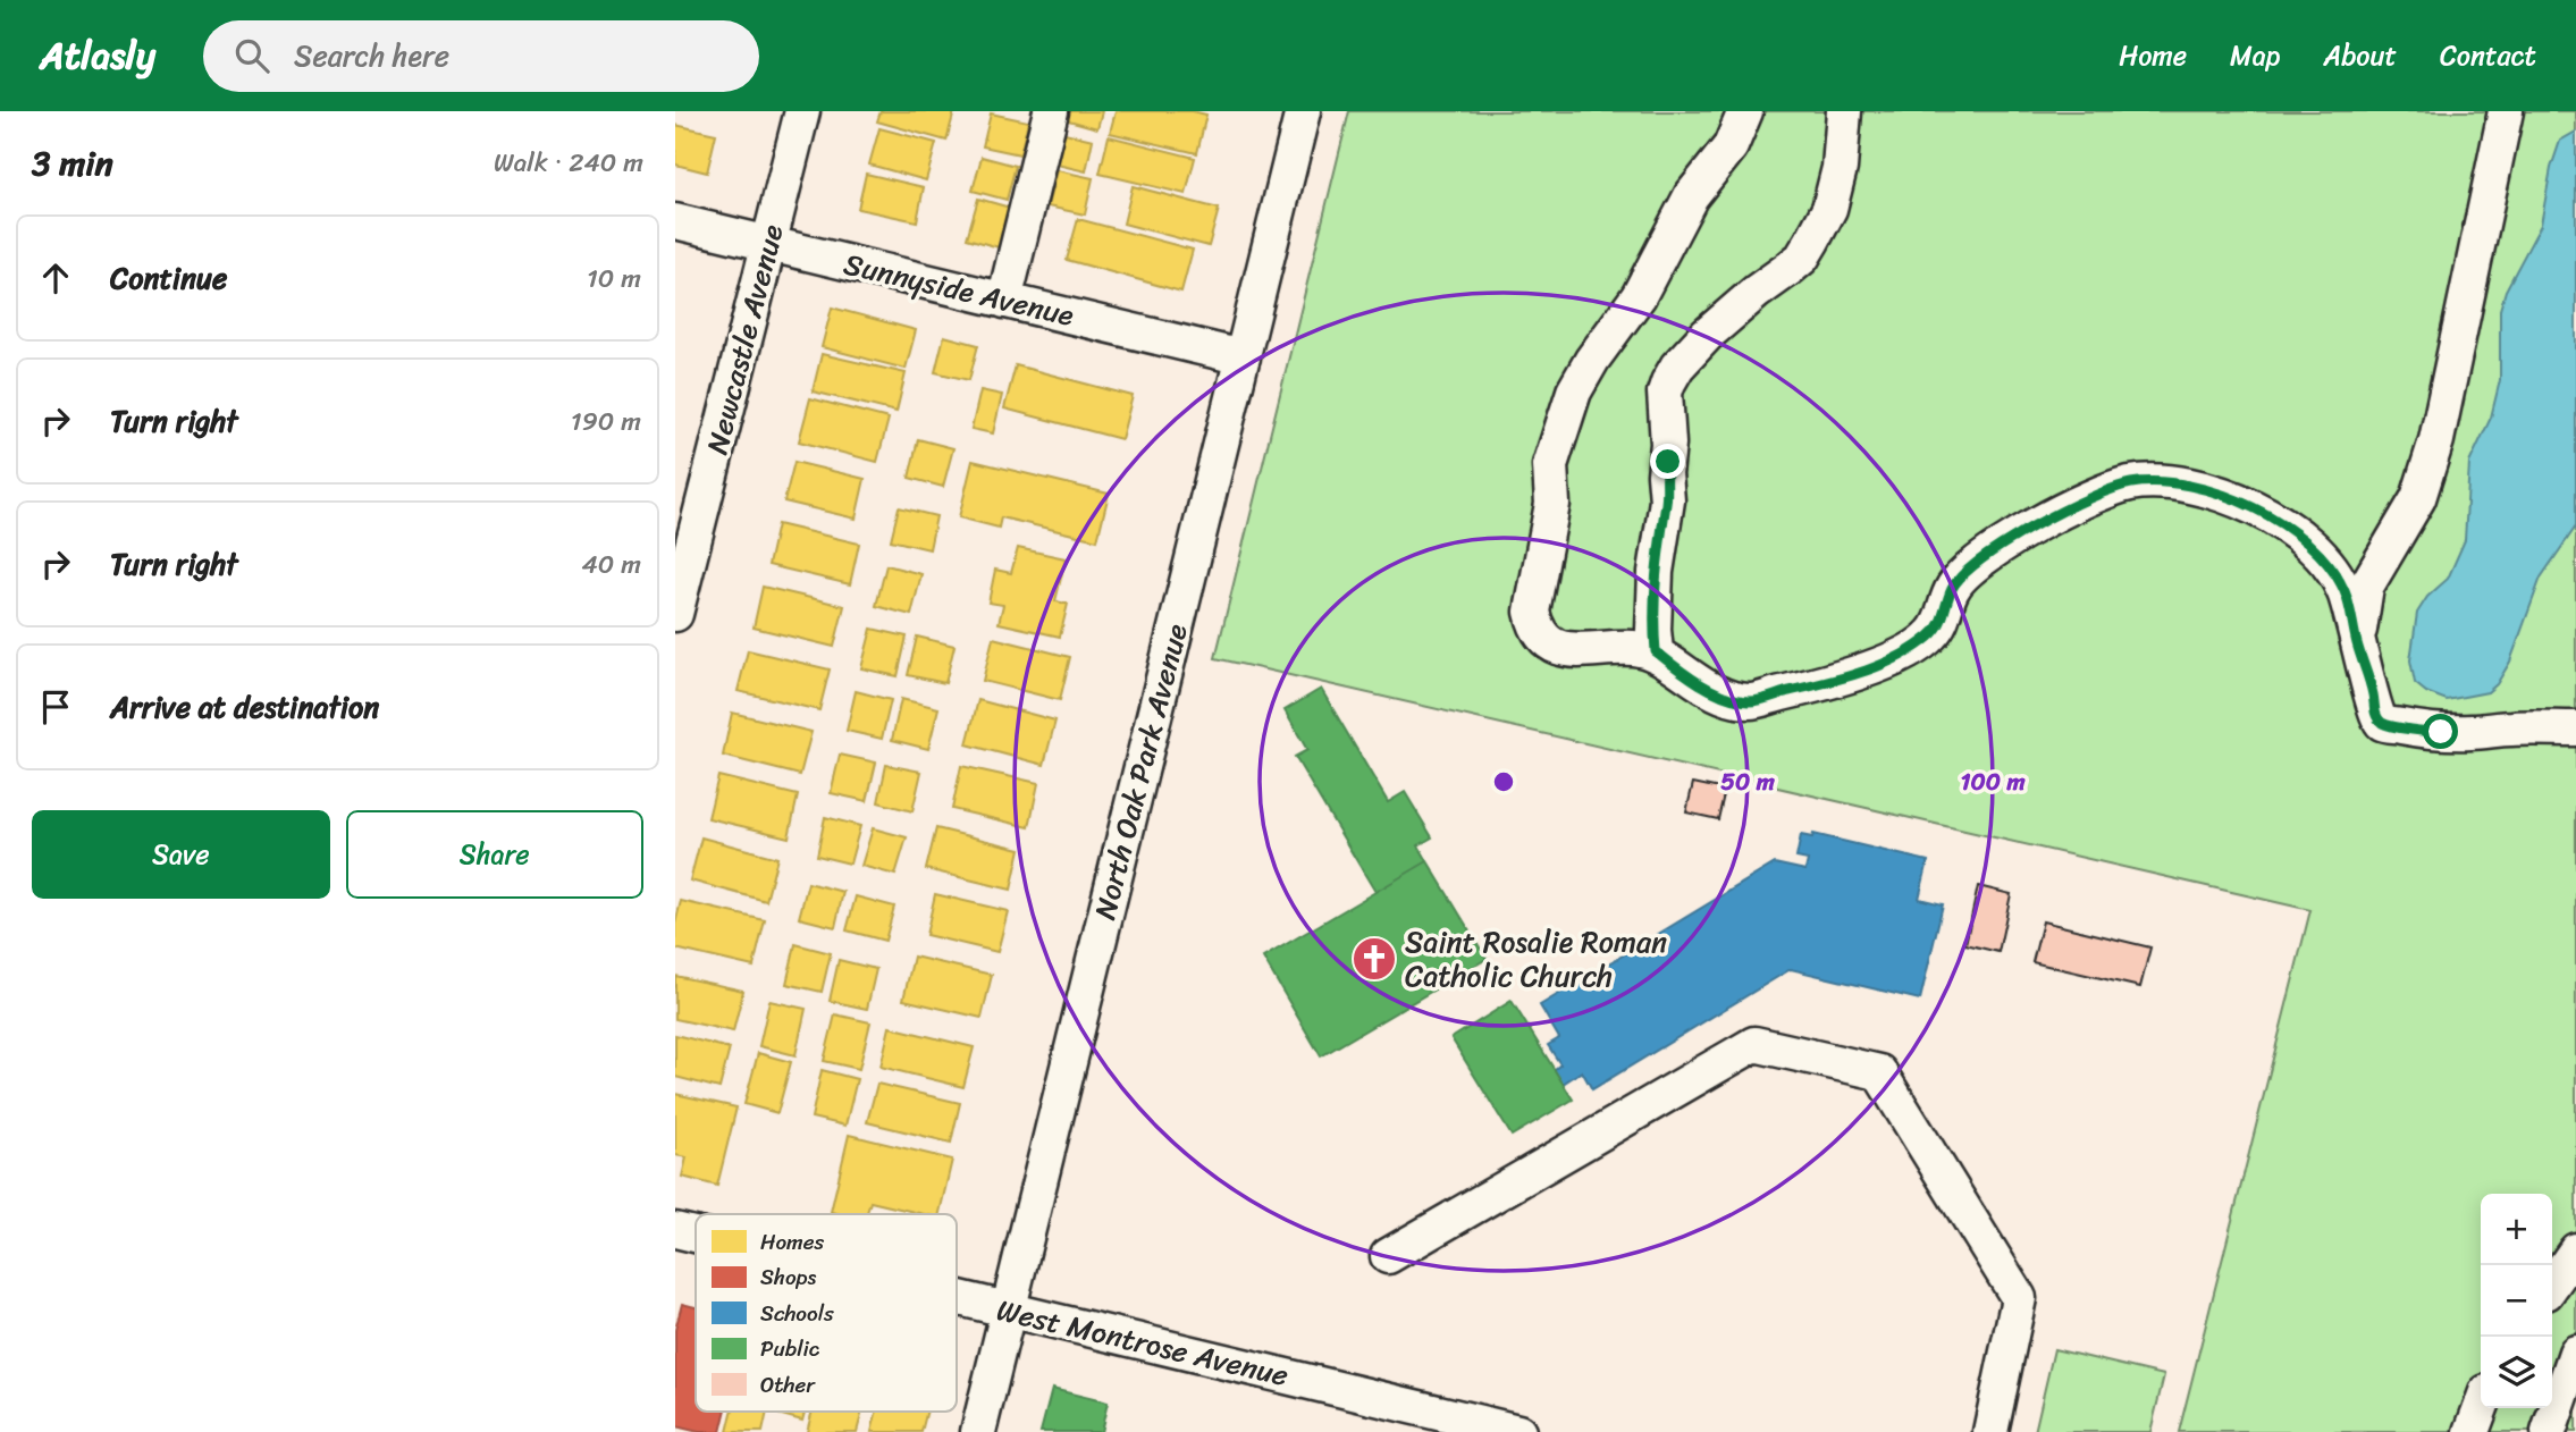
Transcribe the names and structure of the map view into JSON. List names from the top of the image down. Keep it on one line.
{"streets":{"street":["Sunnyside Avenue","Newcastle Avenue","North Oak Park Avenue","West Montrose Avenue"]},"crossings":[["Sunnyside Avenue","Newcastle Avenue"],["Sunnyside Avenue","North Oak Park Avenue"],["North Oak Park Avenue","West Montrose Avenue"]],"places":{"church":["Saint Rosalie Roman Catholic Church"]},"legend":["Homes","Shops","Schools","Public","Other"],"page":{"header":"Atlasly","search":"Search here","nav":["Home","Map","About","Contact"],"heading":["3 min","Walk · 240 m"],"list":[["Continue","10 m"],["Turn right","190 m"],["Turn right","40 m"],"Arrive at destination"],"buttons":["Save","Share"],"map_buttons":["+","−"]},"rings":["50 m","100 m"]}
